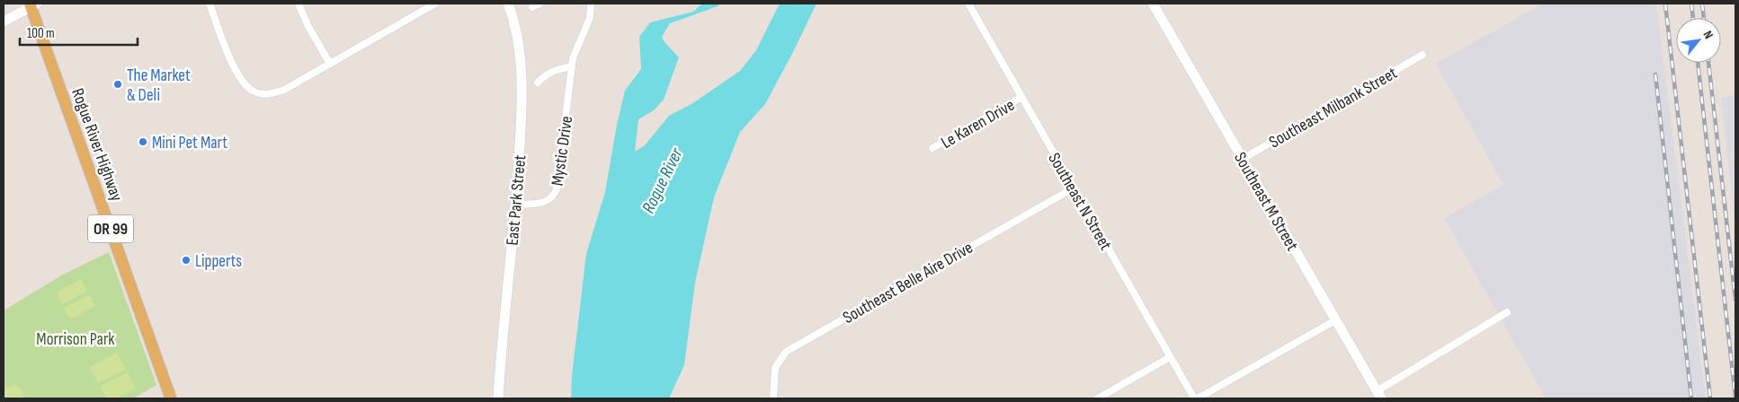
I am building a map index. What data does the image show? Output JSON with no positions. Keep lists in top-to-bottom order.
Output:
{
  "streets": {
    "main road": ["Rogue River Highway", "OR 99"],
    "street": [
      "Southeast Milbank Street",
      "Le Karen Drive",
      "Mystic Drive",
      "East Park Street",
      "Southeast N Street",
      "Southeast M Street",
      "Southeast Belle Aire Drive"
    ]
  },
  "crossings": [
    ["Southeast Milbank Street", "Southeast M Street"],
    ["Le Karen Drive", "Southeast N Street"],
    ["Mystic Drive", "East Park Street"],
    ["Southeast N Street", "Southeast Belle Aire Drive"]
  ],
  "water": ["Rogue River"],
  "parks": ["Morrison Park"],
  "places": ["The Market & Deli", "Mini Pet Mart", "Lipperts"],
  "scale_bar": "100 m",
  "north": "top right"
}
